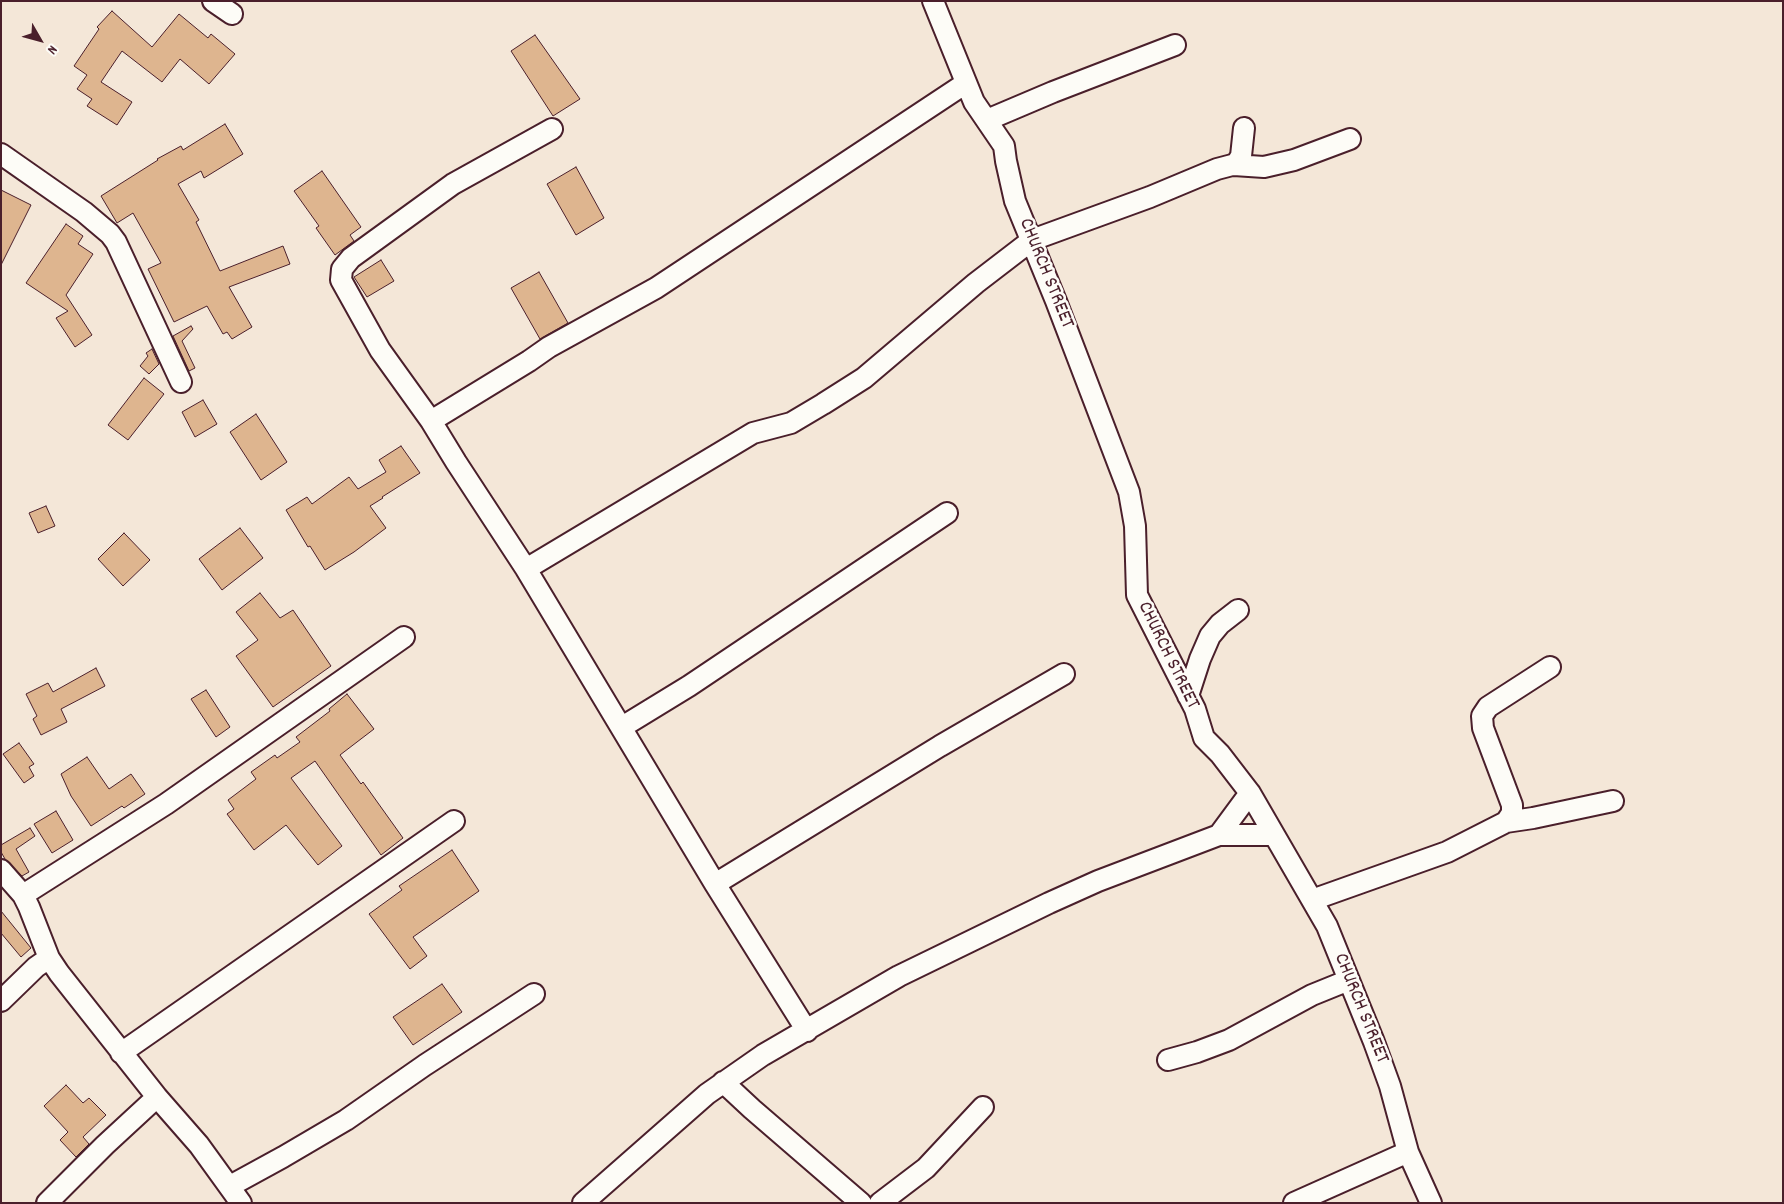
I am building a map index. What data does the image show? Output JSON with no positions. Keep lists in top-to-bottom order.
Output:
{
  "streets": {
    "street": ["CHURCH STREET"]
  },
  "north": "bottom right"
}
